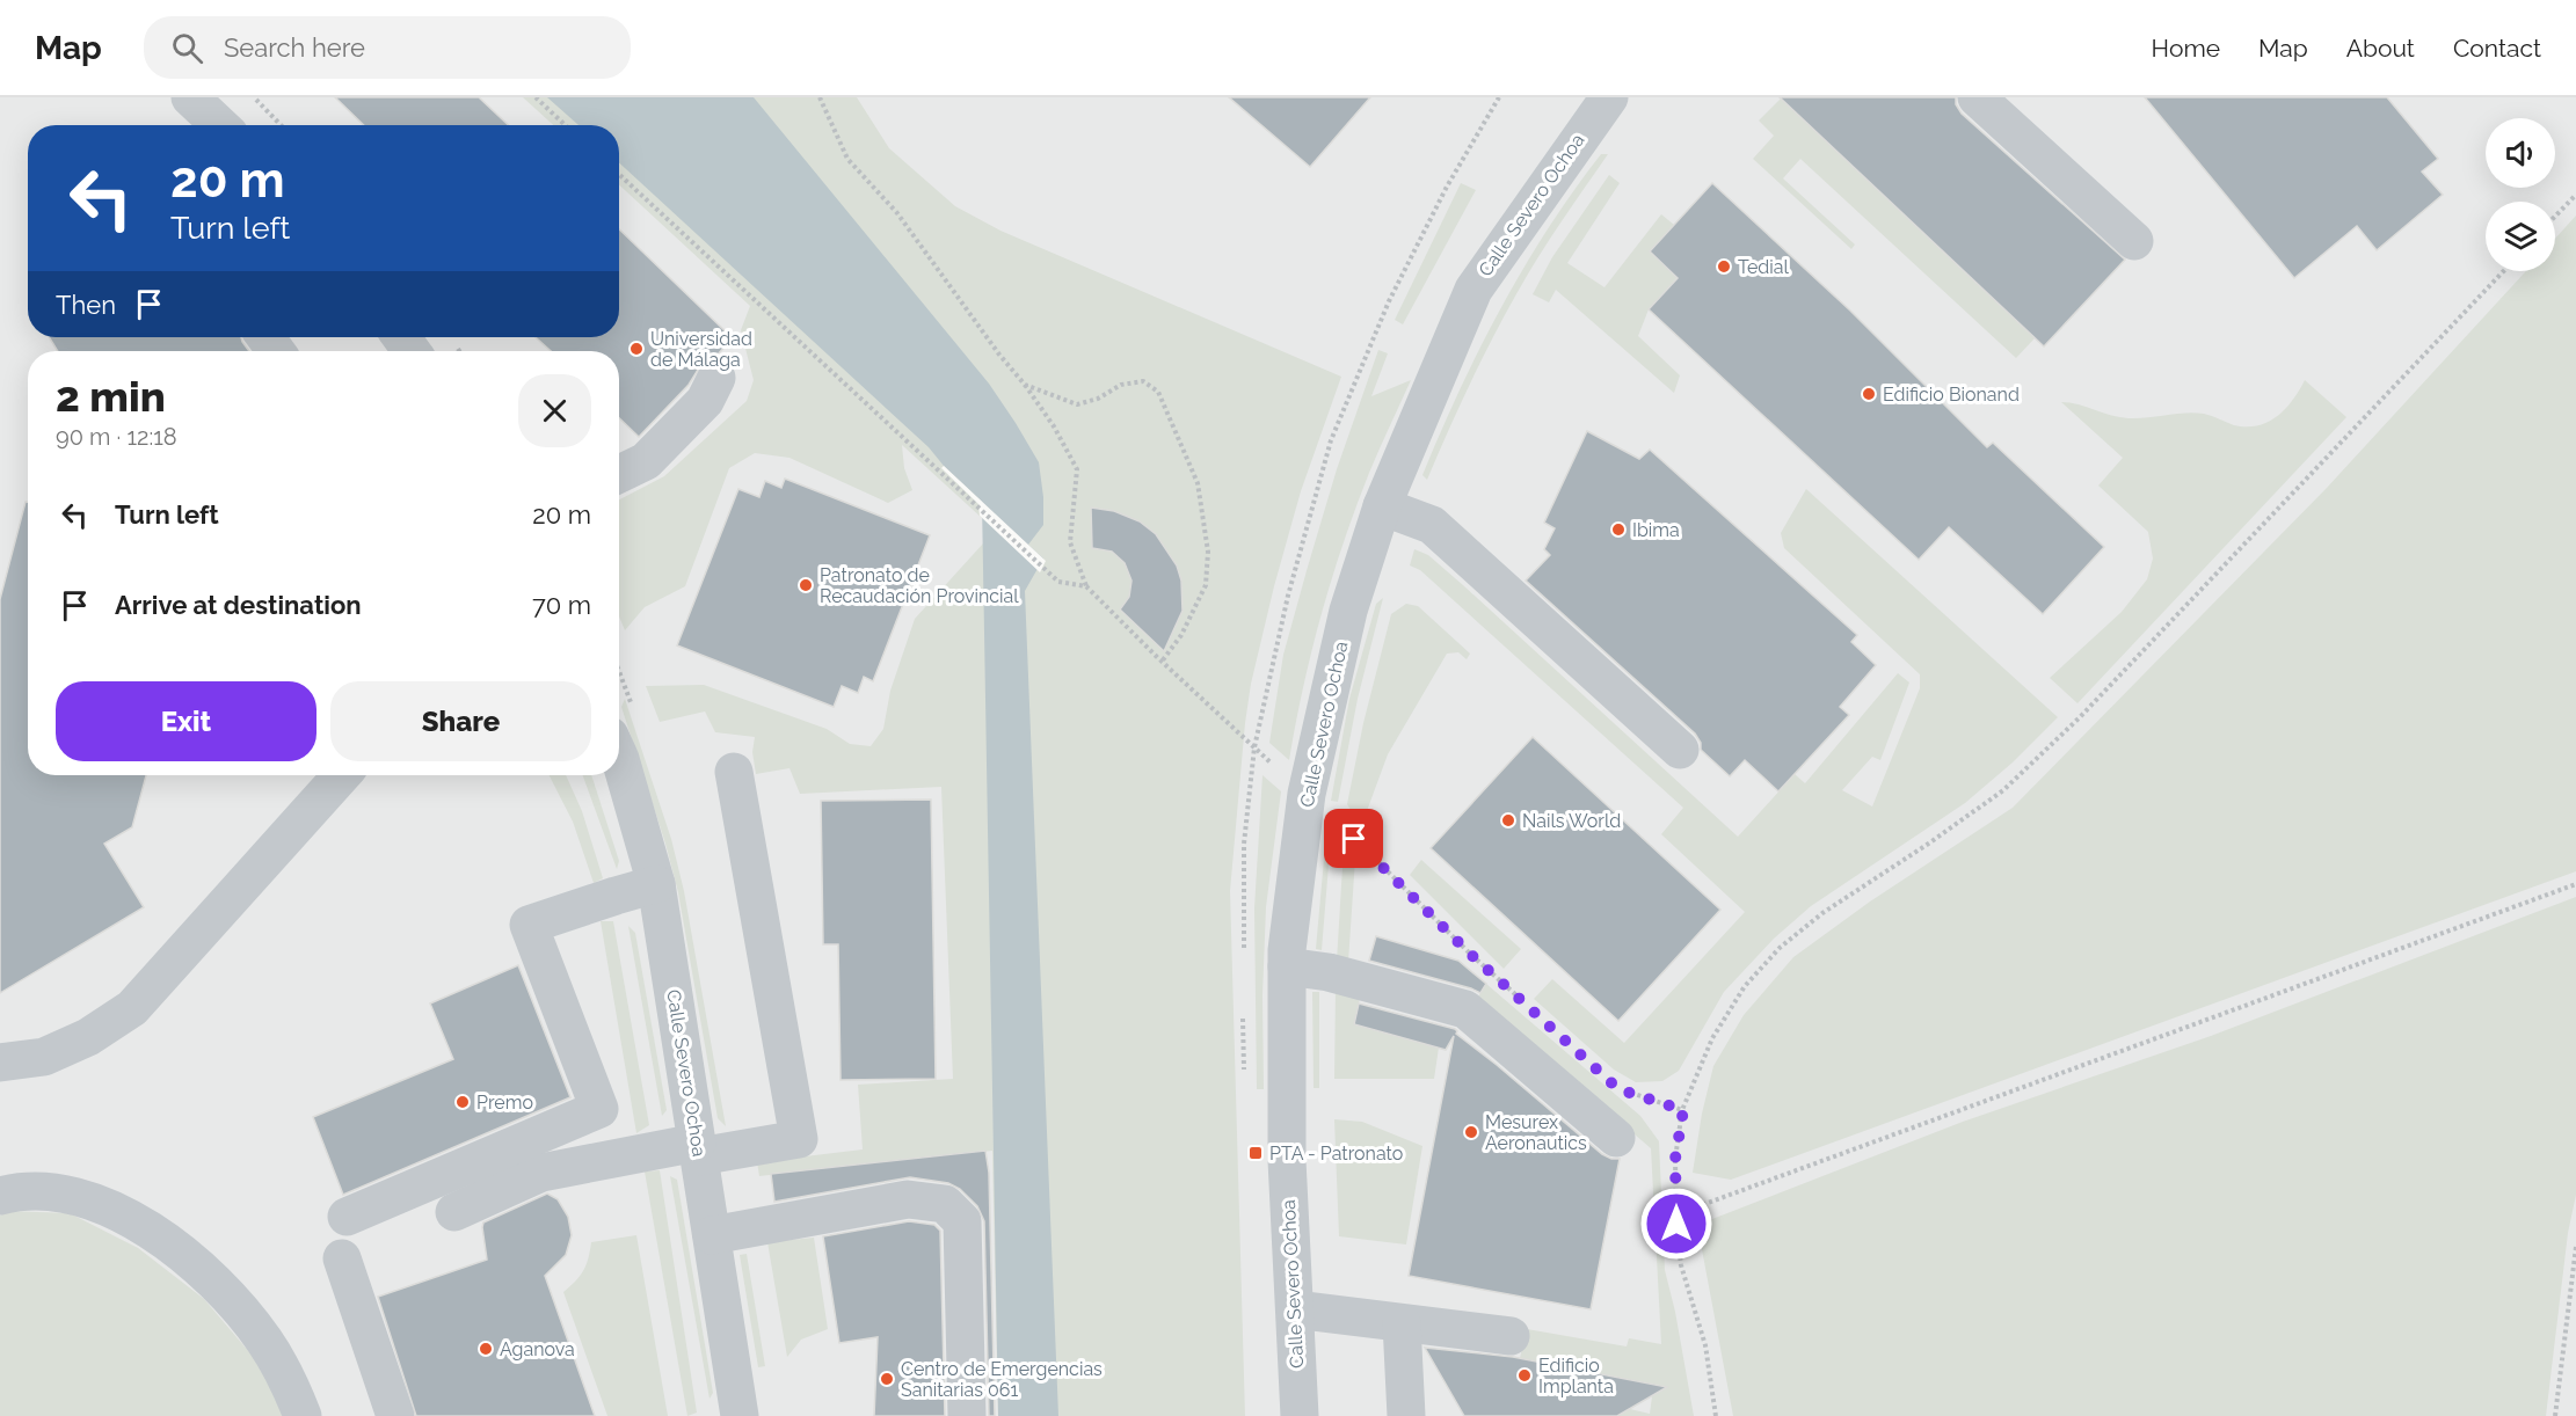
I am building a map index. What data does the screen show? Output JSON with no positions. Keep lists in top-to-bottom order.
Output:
{
  "streets": {
    "street": ["Calle Severo Ochoa"]
  },
  "places": {
    "other": [
      "Tedial",
      "Universidad de Málaga",
      "Edificio Bionand",
      "Ibima",
      "Patronato de Recaudación Provincial",
      "Nails World",
      "Premo",
      "Mesurex Aeronautics",
      "Aganova",
      "Edificio Implanta",
      "Centro de Emergencias Sanitarias 061"
    ],
    "transit": ["PTA - Patronato"]
  },
  "page": {
    "header": "Map",
    "search": "Search here",
    "nav": [
      "Home",
      "Map",
      "About",
      "Contact"
    ],
    "turn": ["20 m", "Turn left"],
    "then": "Then",
    "heading": ["2 min", "90 m · 12:18"],
    "list": [
      {
        "name": "Turn left",
        "value": "20 m"
      },
      {
        "name": "Arrive at destination",
        "value": "70 m"
      }
    ],
    "buttons": ["Exit", "Share"]
  }
}
